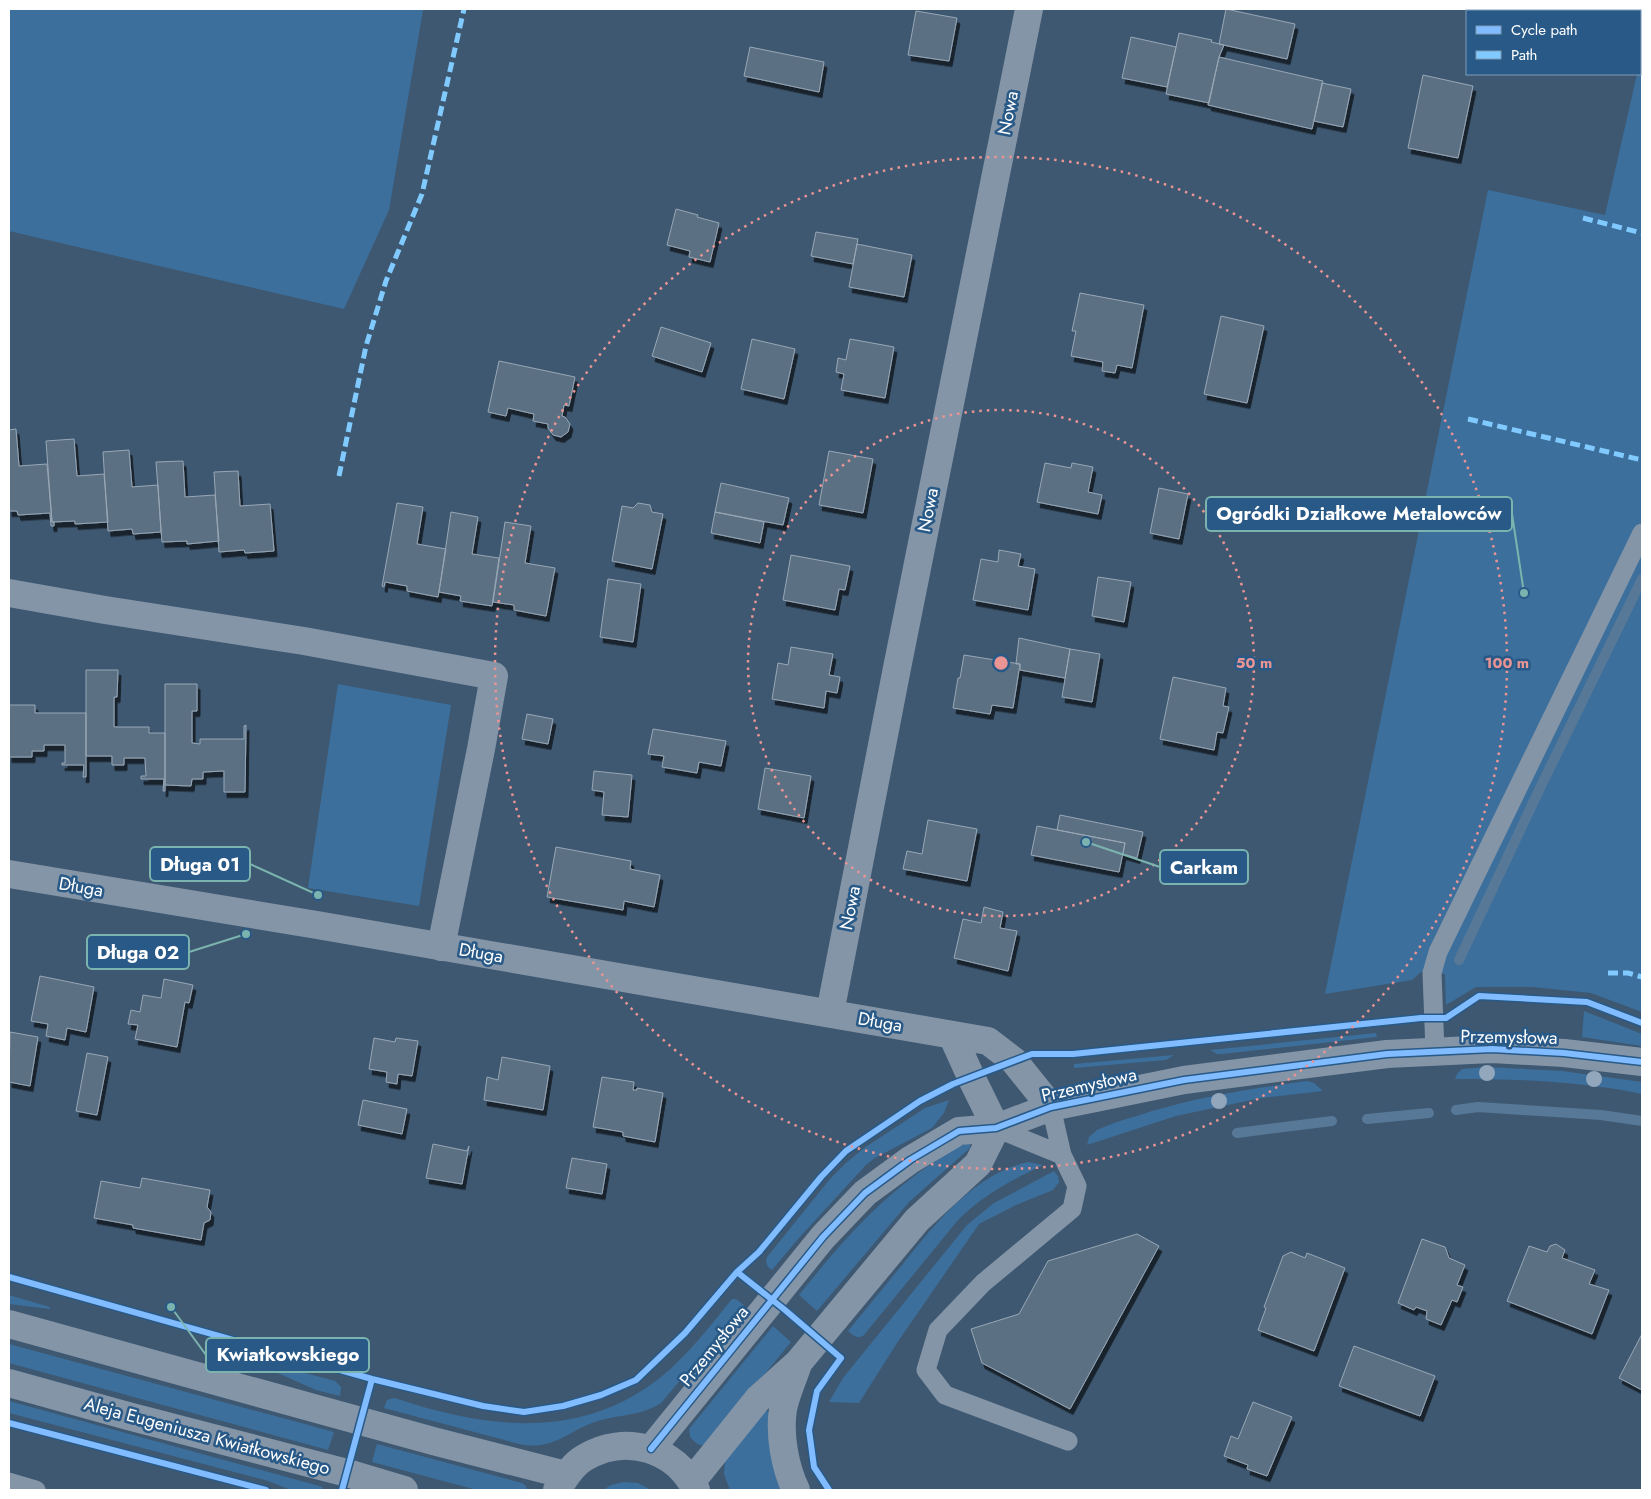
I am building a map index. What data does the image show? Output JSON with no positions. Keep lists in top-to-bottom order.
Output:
{
  "streets": {
    "street": [
      "Nowa",
      "Długa",
      "Przemysłowa",
      "Aleja Eugeniusza Kwiatkowskiego"
    ]
  },
  "crossings": [
    ["Nowa", "Długa"],
    ["Długa", "Przemysłowa"]
  ],
  "places": [
    "Ogródki Działkowe Metalowców",
    "Carkam",
    "Długa 01",
    "Długa 02",
    "Kwiatkowskiego"
  ],
  "legend": ["Cycle path", "Path"],
  "rings": ["50 m", "100 m"]
}
